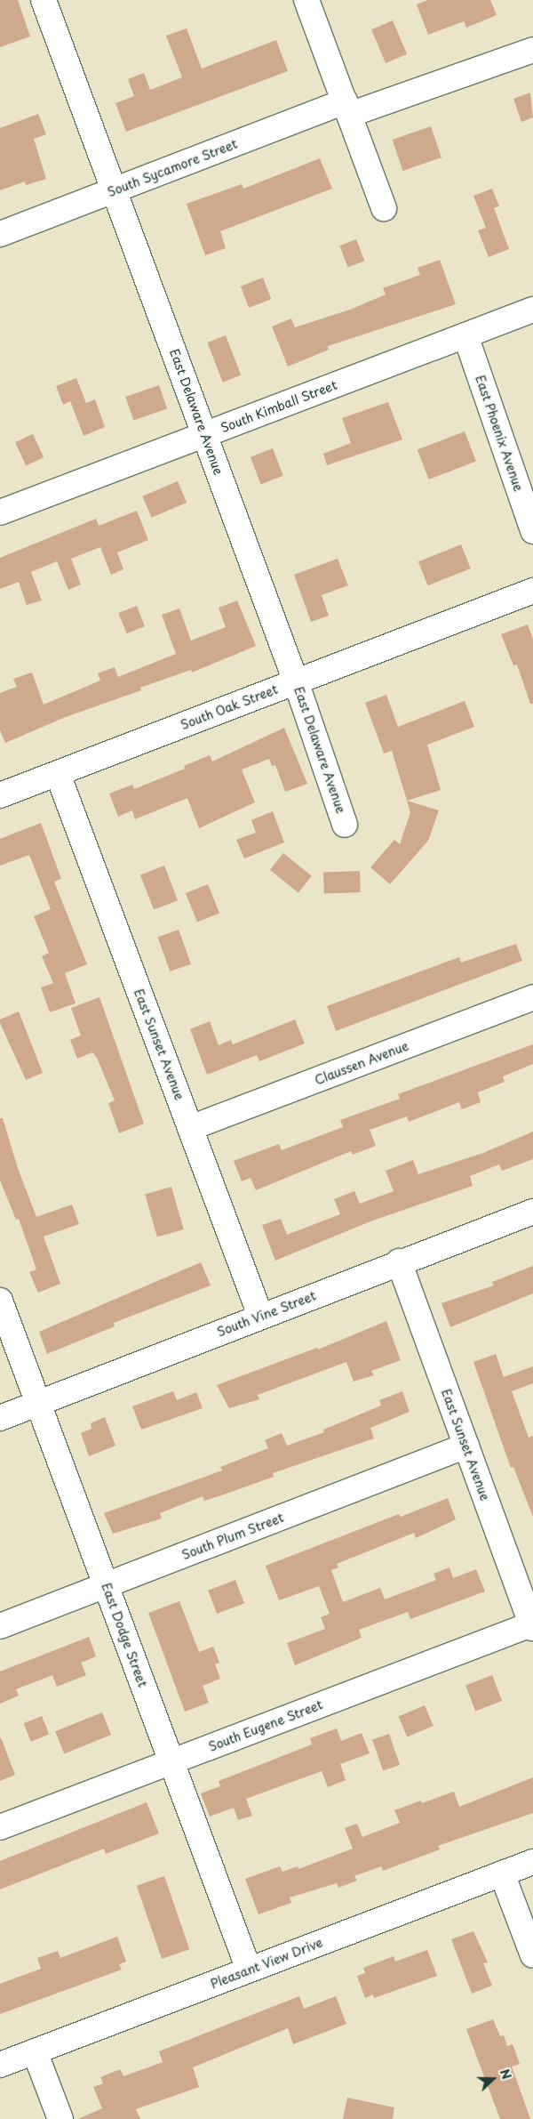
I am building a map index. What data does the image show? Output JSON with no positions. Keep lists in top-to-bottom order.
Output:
{
  "streets": {
    "street": [
      "South Sycamore Street",
      "South Kimball Street",
      "East Delaware Avenue",
      "East Phoenix Avenue",
      "South Oak Street",
      "East Sunset Avenue",
      "Claussen Avenue",
      "South Vine Street",
      "South Plum Street",
      "East Dodge Street",
      "South Eugene Street",
      "Pleasant View Drive"
    ]
  },
  "crossings": [
    ["South Sycamore Street", "East Delaware Avenue"],
    ["South Kimball Street", "East Delaware Avenue"],
    ["South Kimball Street", "East Phoenix Avenue"],
    ["East Delaware Avenue", "South Oak Street"],
    ["South Oak Street", "East Sunset Avenue"],
    ["East Sunset Avenue", "Claussen Avenue"],
    ["East Sunset Avenue", "South Vine Street"],
    ["East Sunset Avenue", "South Plum Street"],
    ["East Sunset Avenue", "South Eugene Street"],
    ["South Vine Street", "East Dodge Street"],
    ["South Plum Street", "East Dodge Street"],
    ["East Dodge Street", "South Eugene Street"],
    ["East Dodge Street", "Pleasant View Drive"]
  ],
  "north": "right"
}
